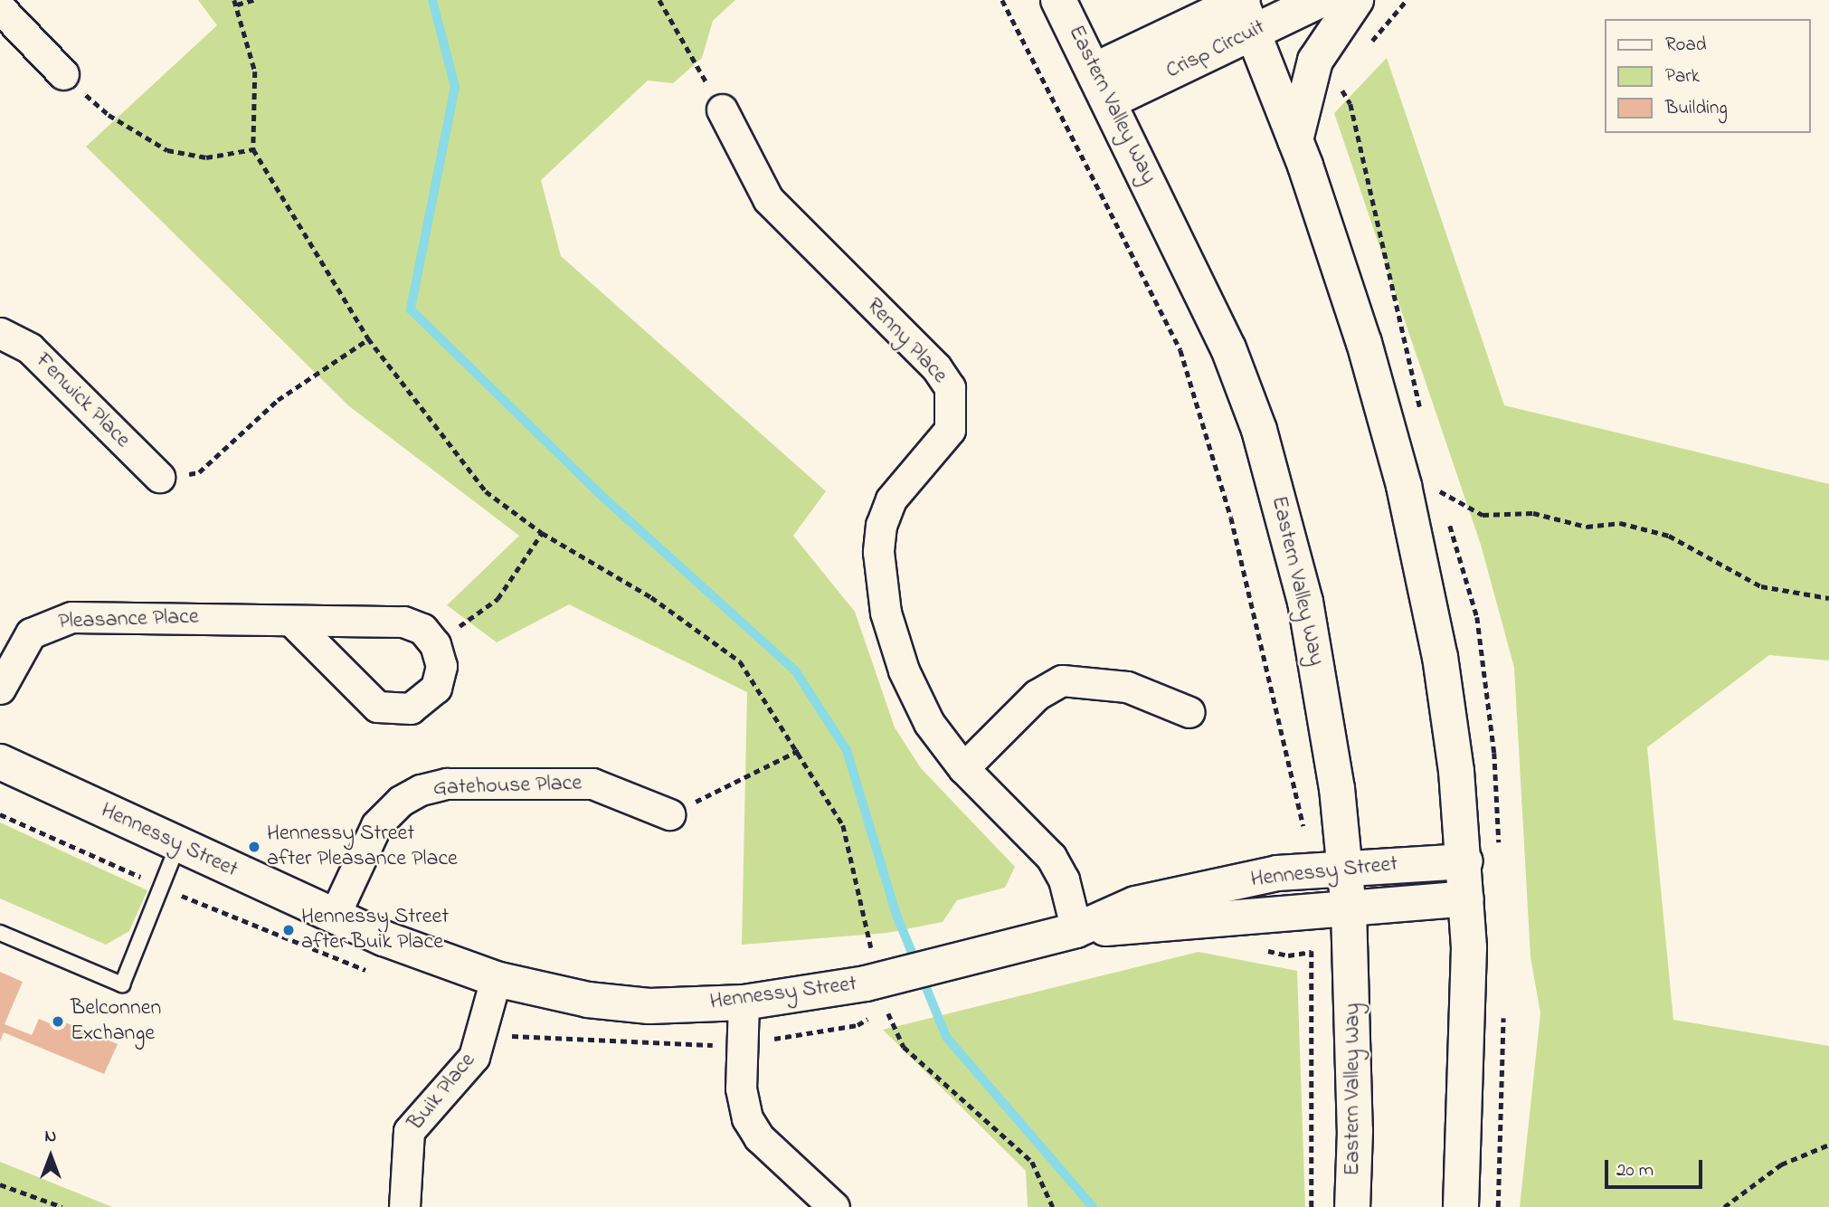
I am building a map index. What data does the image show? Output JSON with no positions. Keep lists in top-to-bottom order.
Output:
{
  "streets": {
    "main road": ["Crisp Circuit", "Eastern Valley Way", "Hennessy Street"],
    "street": [
      "Renny Place",
      "Fenwick Place",
      "Pleasance Place",
      "Gatehouse Place",
      "Buik Place"
    ]
  },
  "crossings": [
    ["Crisp Circuit", "Eastern Valley Way"],
    ["Eastern Valley Way", "Hennessy Street"],
    ["Renny Place", "Hennessy Street"],
    ["Gatehouse Place", "Hennessy Street"],
    ["Hennessy Street", "Buik Place"]
  ],
  "places": ["Hennessy Street after Pleasance Place", "Hennessy Street after Buik Place", "Belconnen Exchange"],
  "legend": ["Road", "Park", "Building"],
  "scale_bar": "20 m",
  "north": "top"
}
